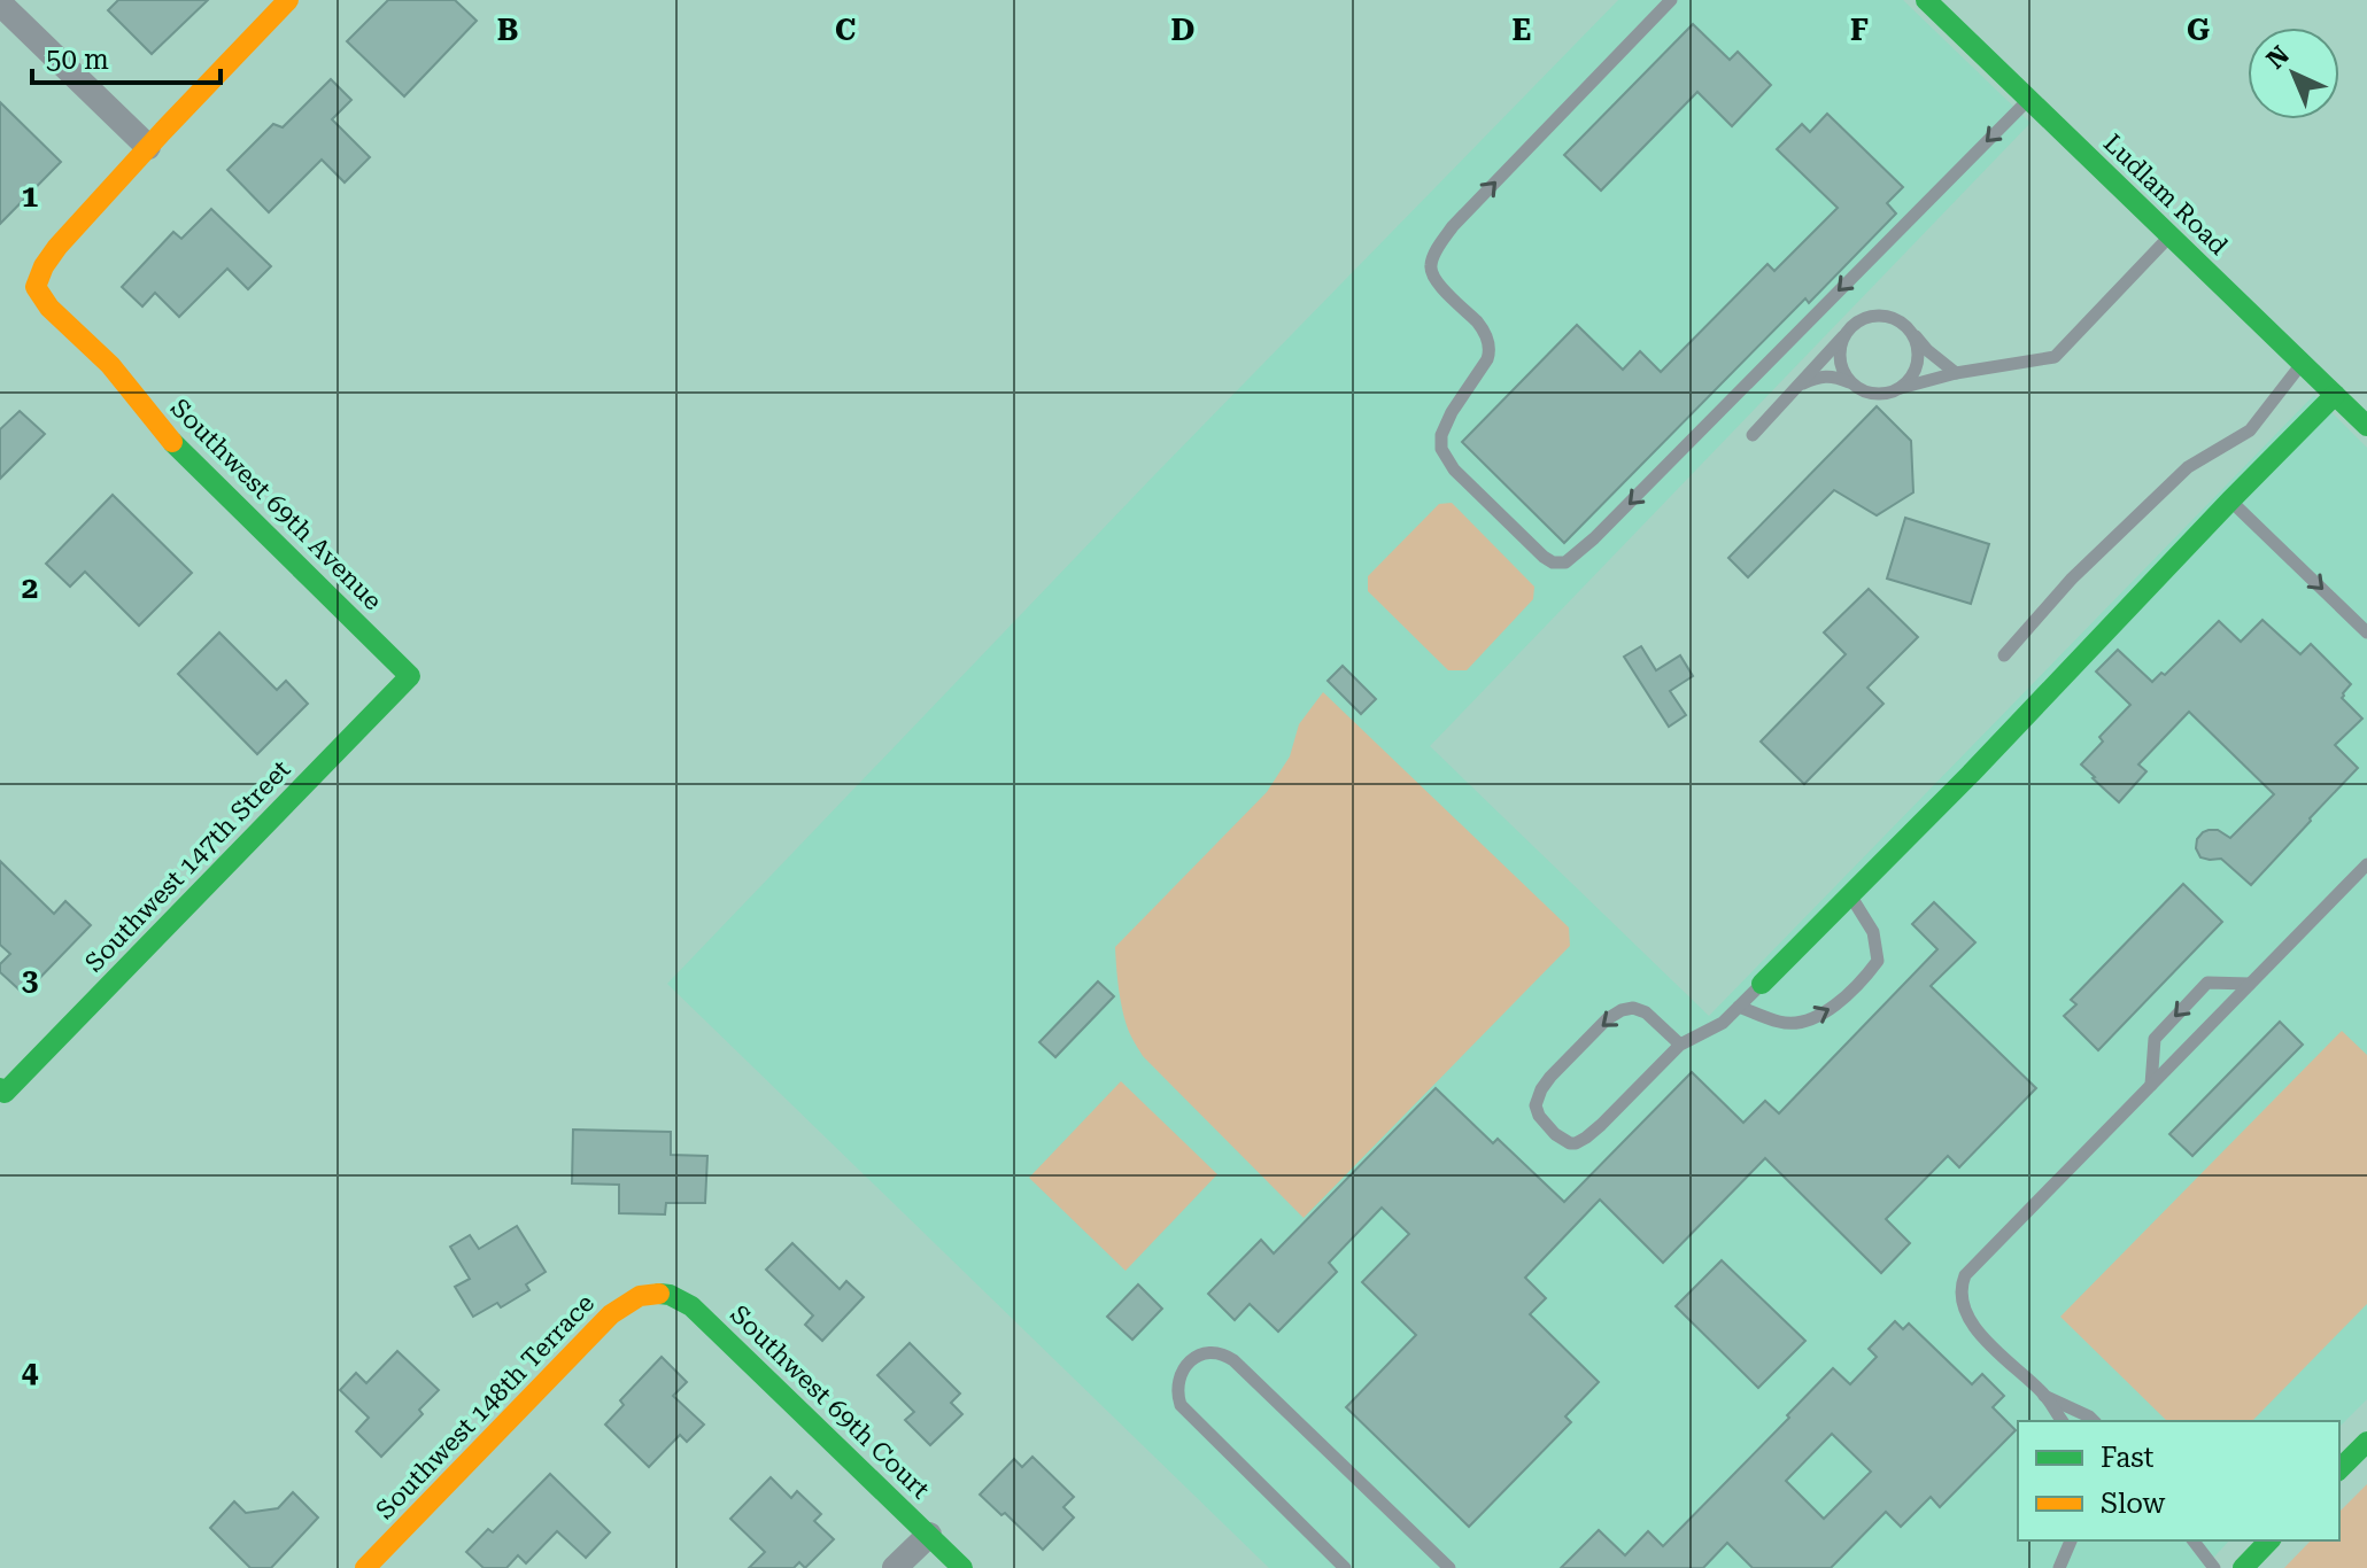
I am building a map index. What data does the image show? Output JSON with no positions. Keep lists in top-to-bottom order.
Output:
{
  "streets": {
    "street": [
      "Ludlam Road",
      "Southwest 69th Avenue",
      "Southwest 147th Street",
      "Southwest 69th Court",
      "Southwest 148th Terrace"
    ]
  },
  "crossings": [
    ["Southwest 69th Avenue", "Southwest 147th Street"],
    ["Southwest 69th Court", "Southwest 148th Terrace"]
  ],
  "legend": ["Fast", "Slow"],
  "scale_bar": "50 m",
  "north": "top left",
  "grid": {
    "columns": [
      "B",
      "C",
      "D",
      "E",
      "F",
      "G"
    ],
    "rows": [
      "1",
      "2",
      "3",
      "4"
    ]
  }
}
